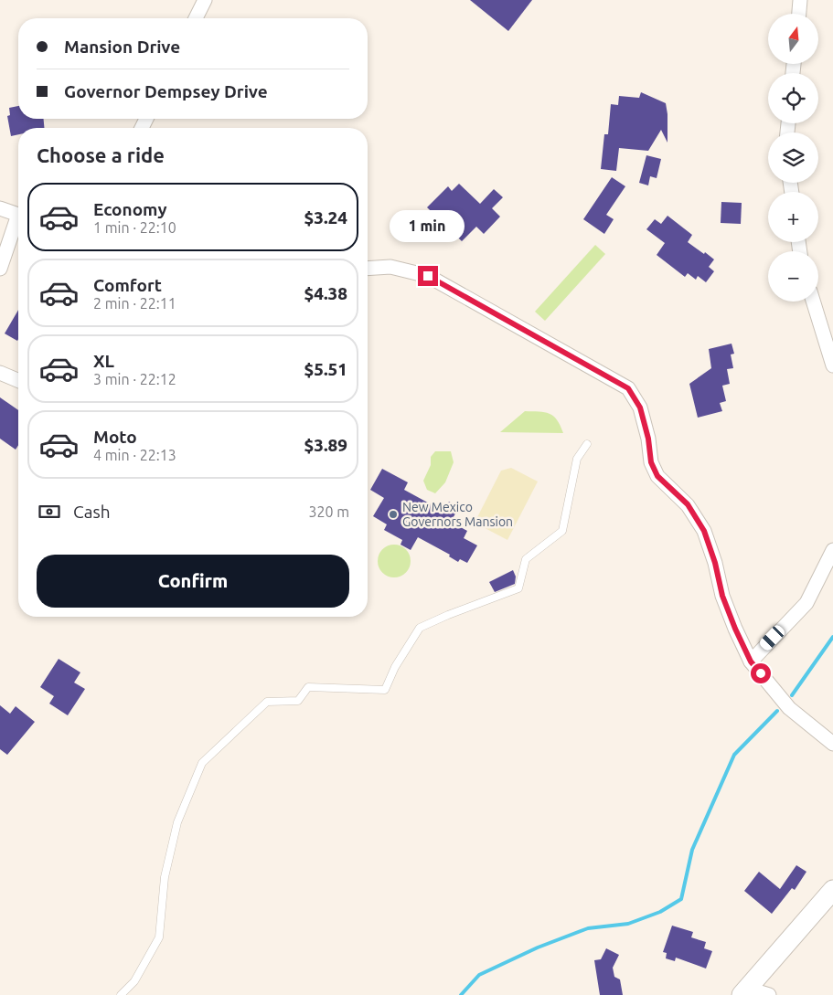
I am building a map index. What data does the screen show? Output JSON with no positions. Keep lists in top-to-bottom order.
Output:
{
  "places": ["New Mexico Governors Mansion"],
  "north": "top",
  "page": {
    "map_buttons": ["+", "−"],
    "banner": ["Mansion Drive", "Governor Dempsey Drive"],
    "heading": "Choose a ride",
    "list": [
      {
        "name": "Economy",
        "note": "1 min · 22:10",
        "value": "$3.24"
      },
      {
        "name": "Comfort",
        "note": "2 min · 22:11",
        "value": "$4.38"
      },
      {
        "name": "XL",
        "note": "3 min · 22:12",
        "value": "$5.51"
      },
      {
        "name": "Moto",
        "note": "4 min · 22:13",
        "value": "$3.89"
      }
    ],
    "bubble": "1 min",
    "pay": ["Cash", "320 m"],
    "buttons": "Confirm"
  }
}
